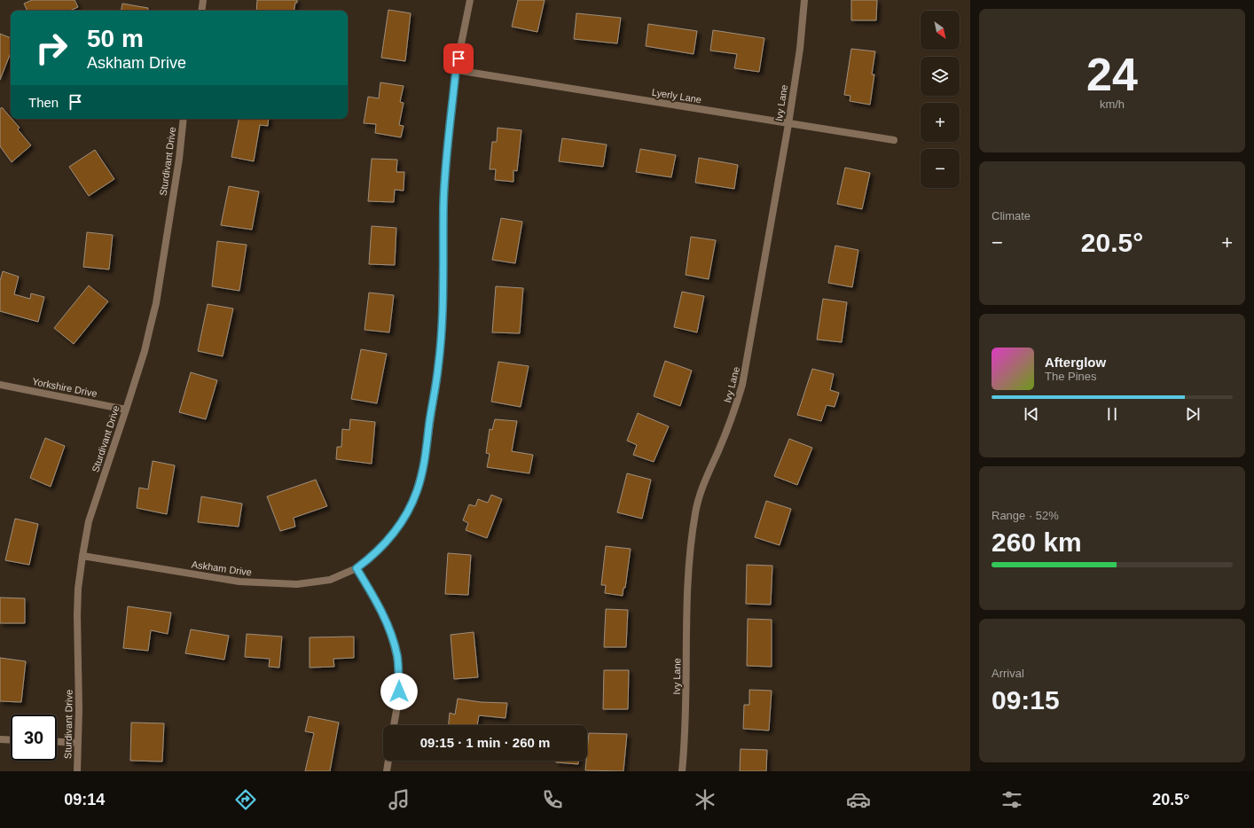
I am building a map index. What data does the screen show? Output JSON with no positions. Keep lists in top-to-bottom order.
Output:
{
  "streets": {
    "street": [
      "Lyerly Lane",
      "Ivy Lane",
      "Sturdivant Drive",
      "Yorkshire Drive",
      "Askham Drive"
    ]
  },
  "crossings": [
    ["Lyerly Lane", "Ivy Lane"],
    ["Lyerly Lane", "Askham Drive"],
    ["Sturdivant Drive", "Yorkshire Drive"],
    ["Sturdivant Drive", "Askham Drive"]
  ],
  "north": "bottom right",
  "page": {
    "tile": [
      ["24", "km/h"],
      "Climate",
      ["Range · 52%", "260 km"],
      ["Arrival", "09:15"]
    ],
    "map_buttons": ["+", "−"],
    "turn": ["50 m", "Askham Drive"],
    "then": "Then",
    "heat": ["−", "20.5°", "+"],
    "song": ["Afterglow", "The Pines"],
    "limit": "30",
    "trip": "09:15 · 1 min · 260 m",
    "tabs": ["09:14", "20.5°"]
  }
}
